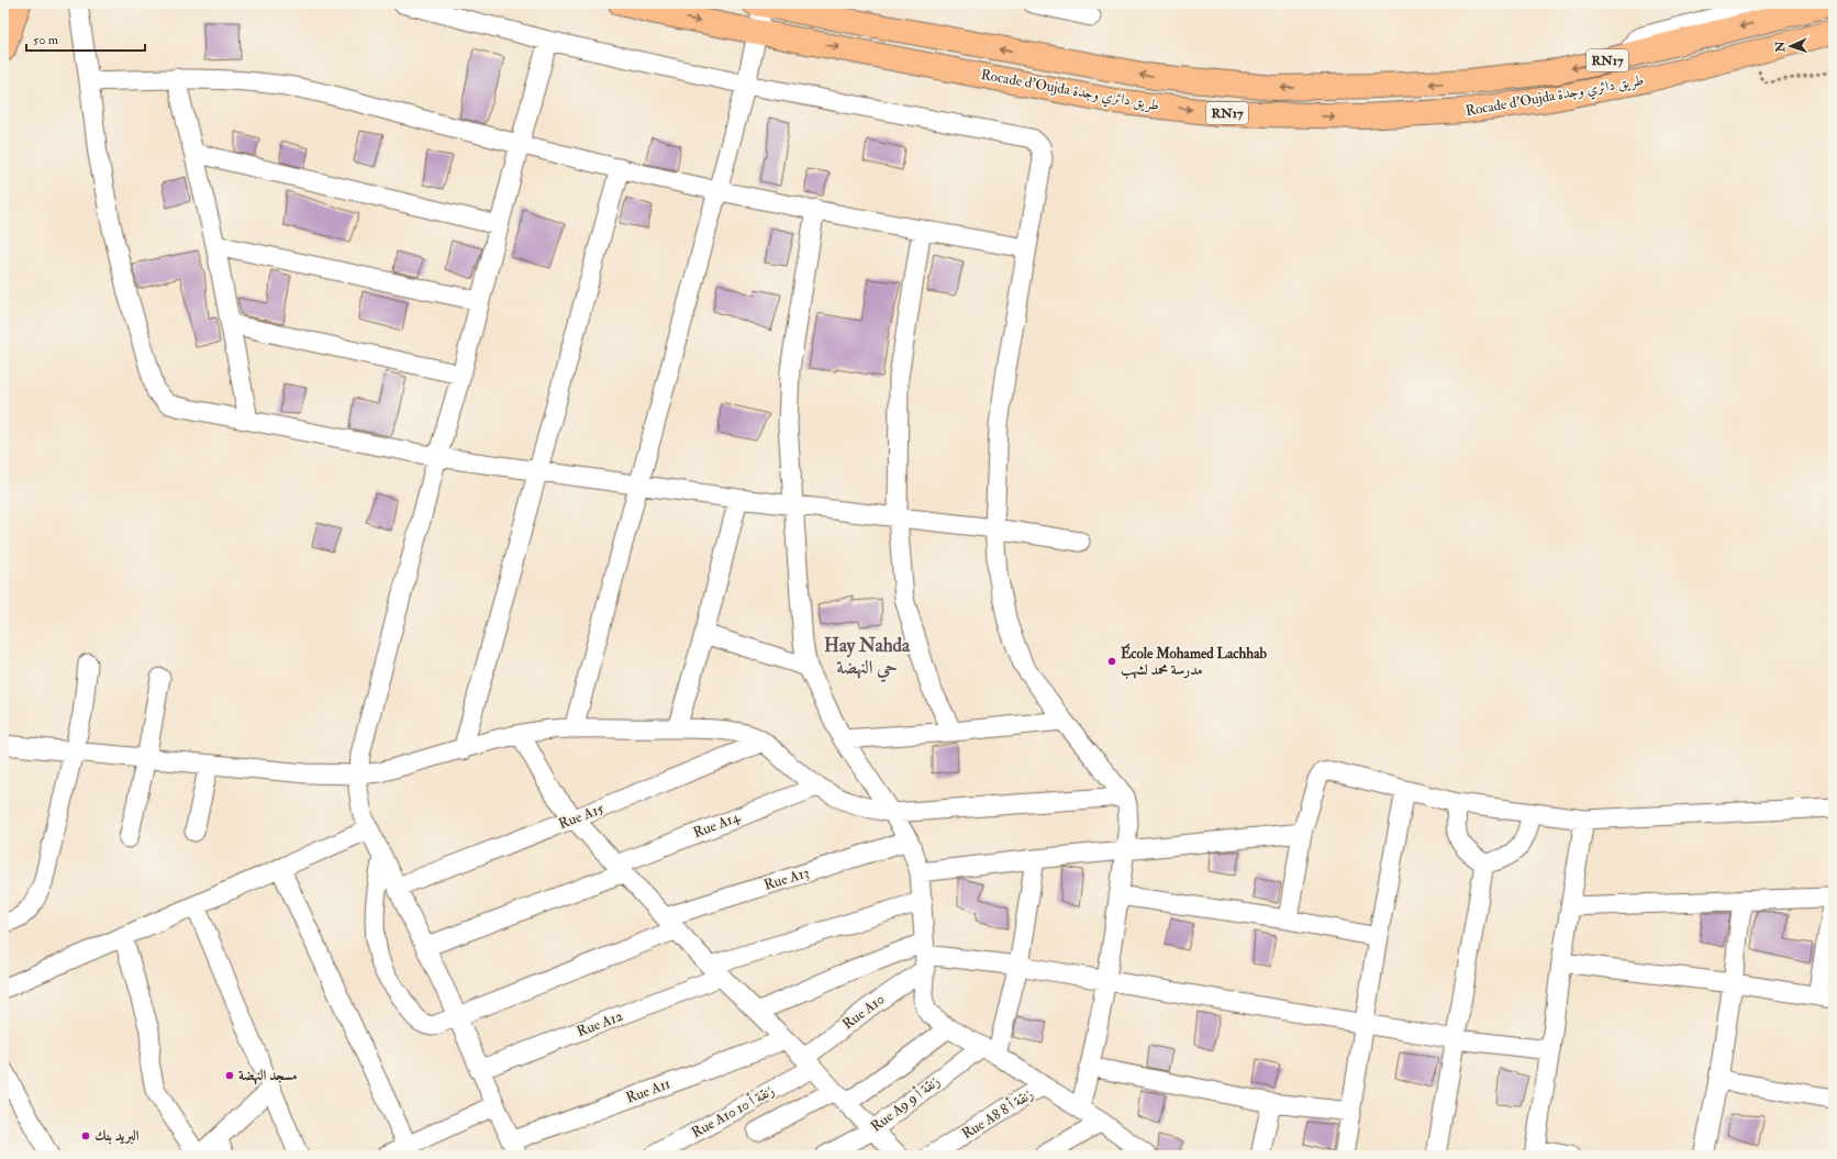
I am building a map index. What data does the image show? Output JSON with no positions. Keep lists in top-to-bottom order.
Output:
{
  "streets": {
    "highway": ["RN17", "Rocade d'Oujda طريق دائري وجدة"],
    "street": [
      "Rue A15",
      "Rue A14",
      "Rue A13",
      "Rue A10",
      "Rue A12",
      "Rue A11",
      "Rue A9 زنقة أ 9",
      "Rue A10 زنقة أ 10",
      "Rue A8 زنقة أ 8"
    ]
  },
  "crossings": [
    ["Rue A10", "Rue A10 زنقة أ 10"]
  ],
  "districts": ["Hay Nahda حي النهضة"],
  "places": ["École Mohamed Lachhab مدرسة محمد لشهب", "مسجد النهضة", "البريد بنك"],
  "scale_bar": "50 m",
  "north": "left"
}
